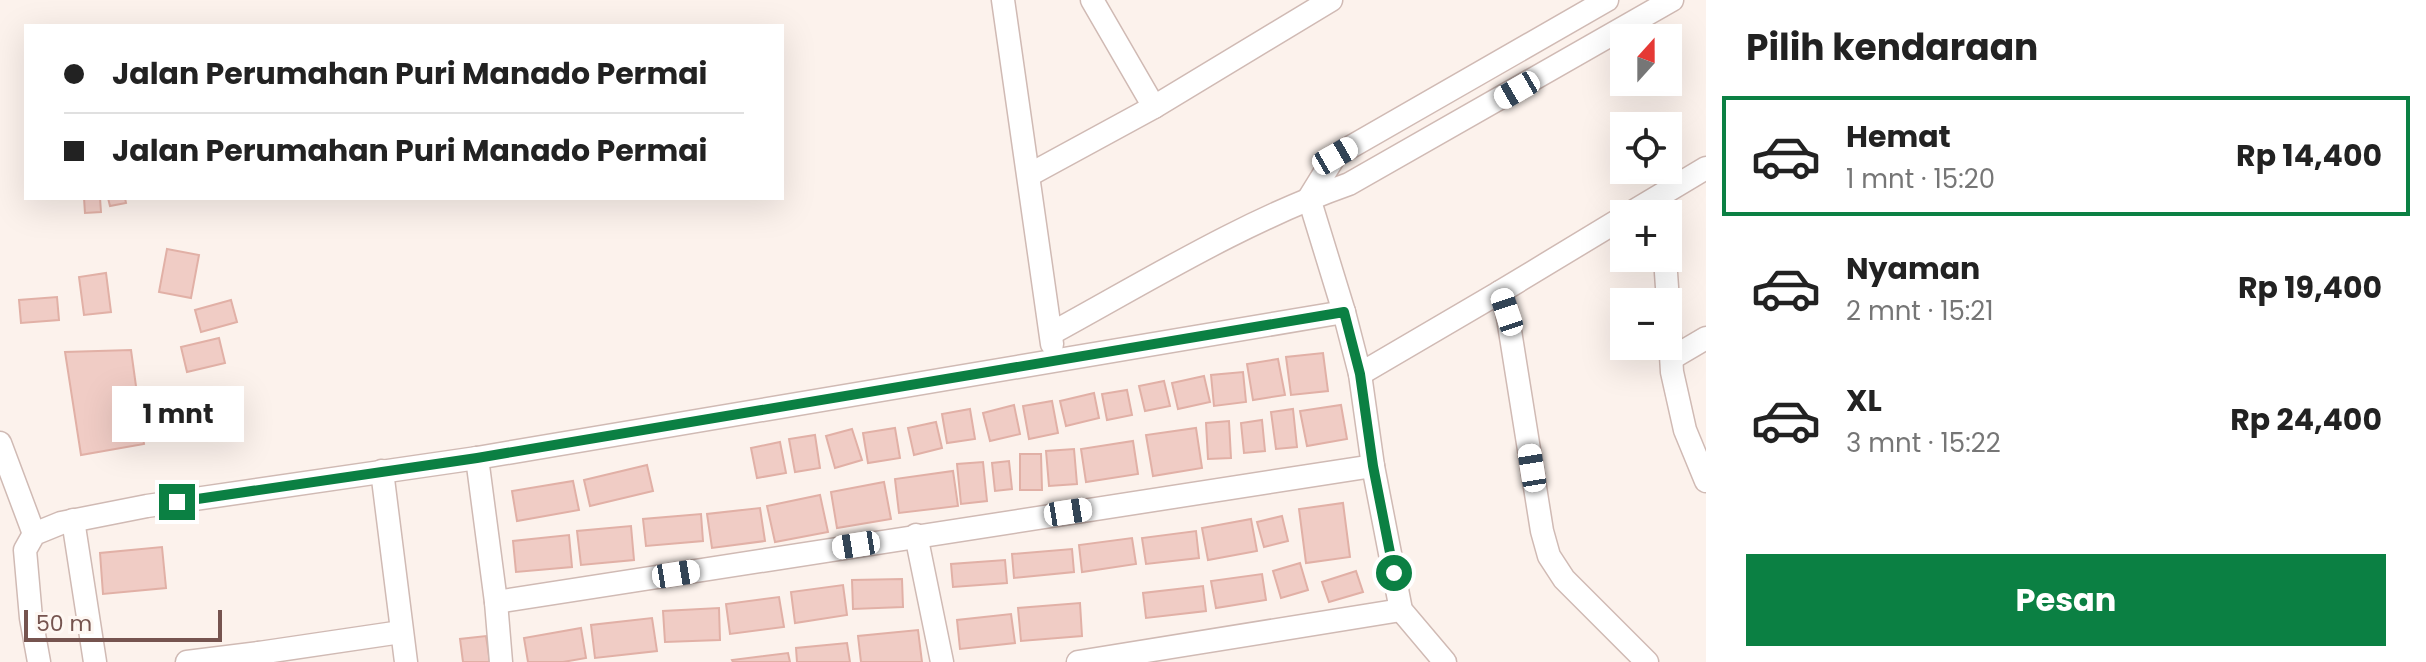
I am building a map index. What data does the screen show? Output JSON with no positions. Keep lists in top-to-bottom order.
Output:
{
  "scale_bar": "50 m",
  "north": "top",
  "page": {
    "heading": "Pilih kendaraan",
    "map_buttons": ["+", "−"],
    "banner": ["Jalan Perumahan Puri Manado Permai", "Jalan Perumahan Puri Manado Permai"],
    "list": [
      {
        "name": "Hemat",
        "note": "1 mnt · 15:20",
        "value": "Rp 14,400"
      },
      {
        "name": "Nyaman",
        "note": "2 mnt · 15:21",
        "value": "Rp 19,400"
      },
      {
        "name": "XL",
        "note": "3 mnt · 15:22",
        "value": "Rp 24,400"
      }
    ],
    "bubble": "1 mnt",
    "buttons": "Pesan",
    "scale": "50 m"
  }
}
